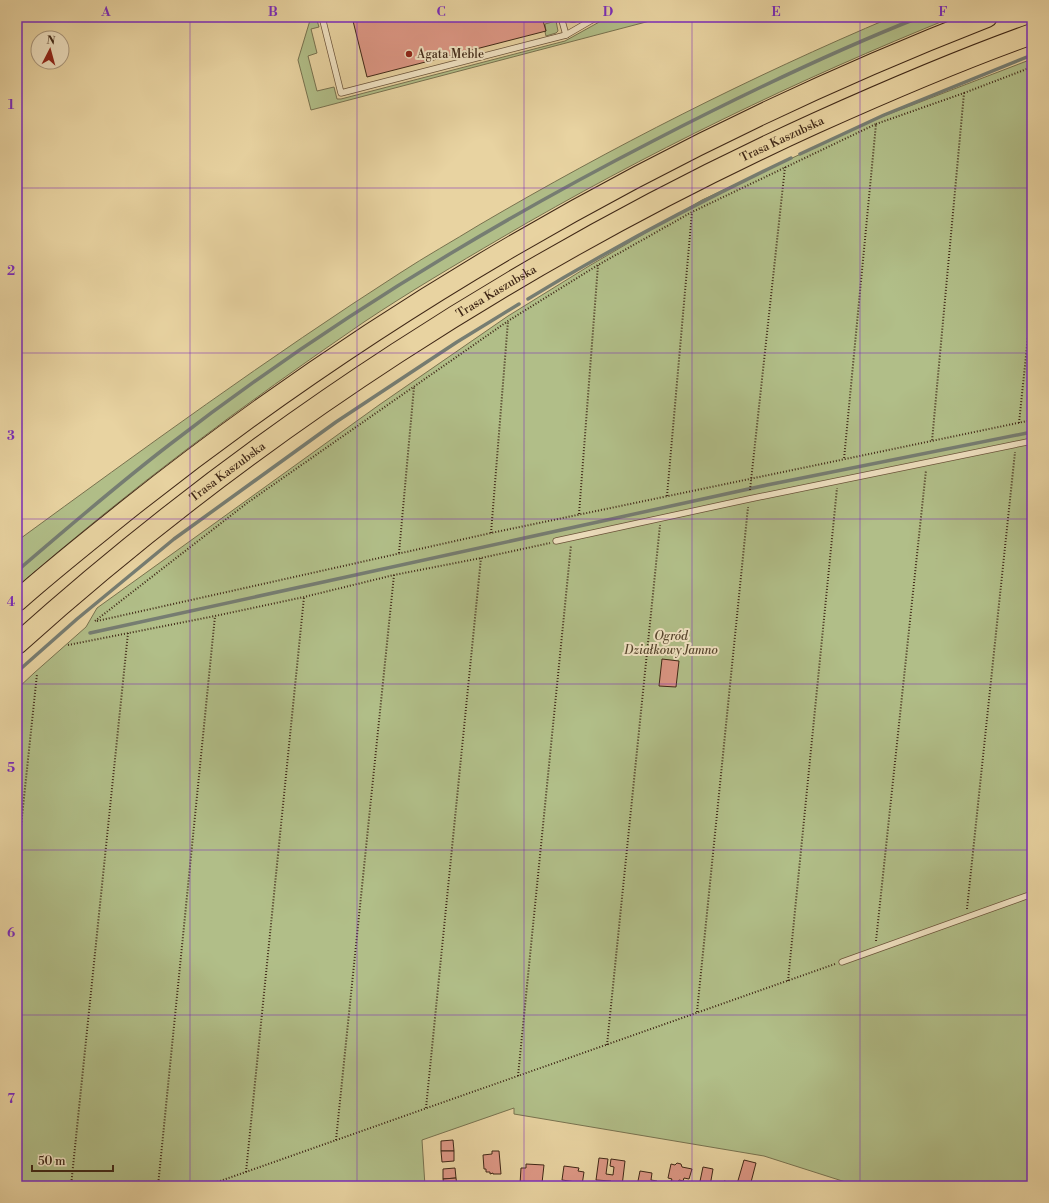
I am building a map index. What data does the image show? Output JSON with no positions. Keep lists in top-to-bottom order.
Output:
{
  "streets": {
    "highway": ["Trasa Kaszubska"]
  },
  "parks": ["Ogród Działkowy Jamno"],
  "places": ["Agata Meble"],
  "scale_bar": "50 m",
  "north": "top",
  "grid": {
    "columns": [
      "A",
      "B",
      "C",
      "D",
      "E",
      "F"
    ],
    "rows": [
      "1",
      "2",
      "3",
      "4",
      "5",
      "6",
      "7"
    ]
  }
}
